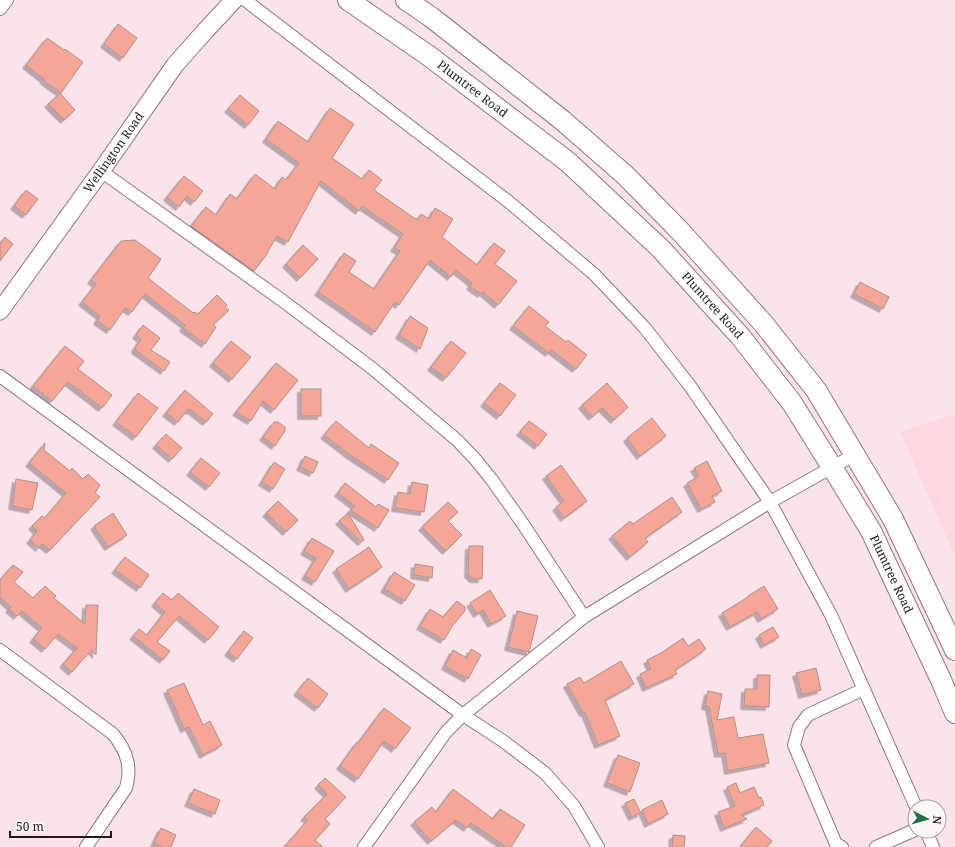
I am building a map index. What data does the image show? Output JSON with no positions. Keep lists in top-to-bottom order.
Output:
{
  "streets": {
    "highway": ["Plumtree Road"],
    "main road": ["Wellington Road"]
  },
  "scale_bar": "50 m",
  "north": "right"
}
